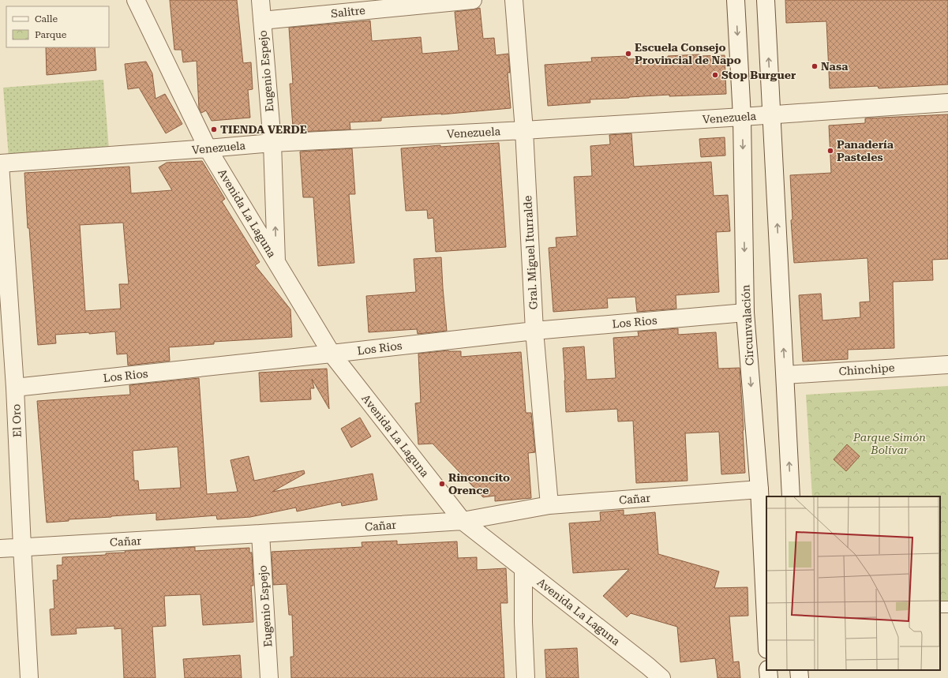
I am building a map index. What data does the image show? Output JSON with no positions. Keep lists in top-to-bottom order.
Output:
{
  "streets": {
    "street": [
      "Salitre",
      "Eugenio Espejo",
      "Venezuela",
      "Avenida La Laguna",
      "Gral. Miguel Iturralde",
      "Los Rios",
      "Circunvalación",
      "Chinchipe",
      "El Oro",
      "Cañar"
    ]
  },
  "crossings": [
    ["Salitre", "Eugenio Espejo"],
    ["Eugenio Espejo", "Venezuela"],
    ["Eugenio Espejo", "Avenida La Laguna"],
    ["Eugenio Espejo", "Cañar"],
    ["Venezuela", "Avenida La Laguna"],
    ["Venezuela", "Gral. Miguel Iturralde"],
    ["Venezuela", "Circunvalación"],
    ["Venezuela", "El Oro"],
    ["Avenida La Laguna", "Los Rios"],
    ["Avenida La Laguna", "Cañar"],
    ["Gral. Miguel Iturralde", "Los Rios"],
    ["Gral. Miguel Iturralde", "Cañar"],
    ["Los Rios", "Circunvalación"],
    ["Los Rios", "El Oro"],
    ["Circunvalación", "Cañar"],
    ["El Oro", "Cañar"]
  ],
  "parks": ["Parque Simón Bolívar"],
  "places": [
    "Escuela Consejo Provincial de Napo",
    "Nasa",
    "Stop Burguer",
    "TIENDA VERDE",
    "Panadería Pasteles",
    "Rinconcito Orence"
  ],
  "legend": ["Calle", "Parque"]
}
